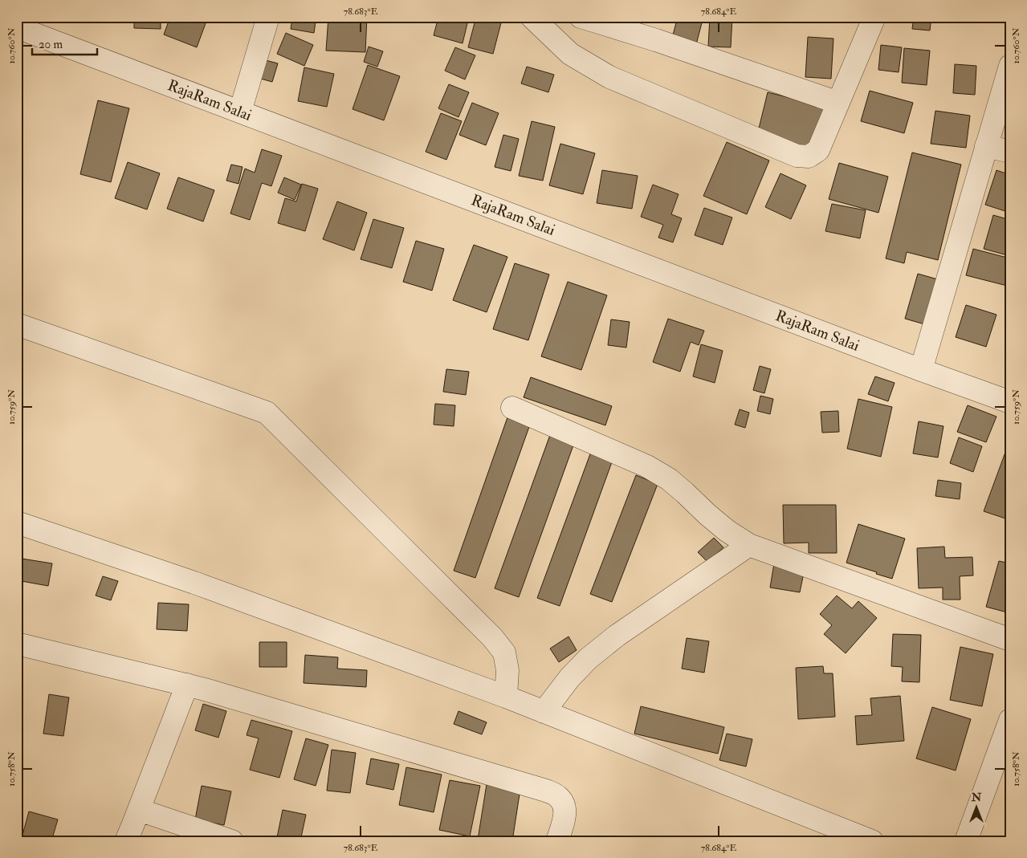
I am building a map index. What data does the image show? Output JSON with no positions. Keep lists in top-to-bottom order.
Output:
{
  "streets": {
    "street": ["RajaRam Salai"]
  },
  "scale_bar": "20 m",
  "north": "top",
  "coordinates": [
    "78.683°E",
    "78.684°E",
    "10.760°N",
    "10.759°N",
    "10.758°N"
  ]
}
